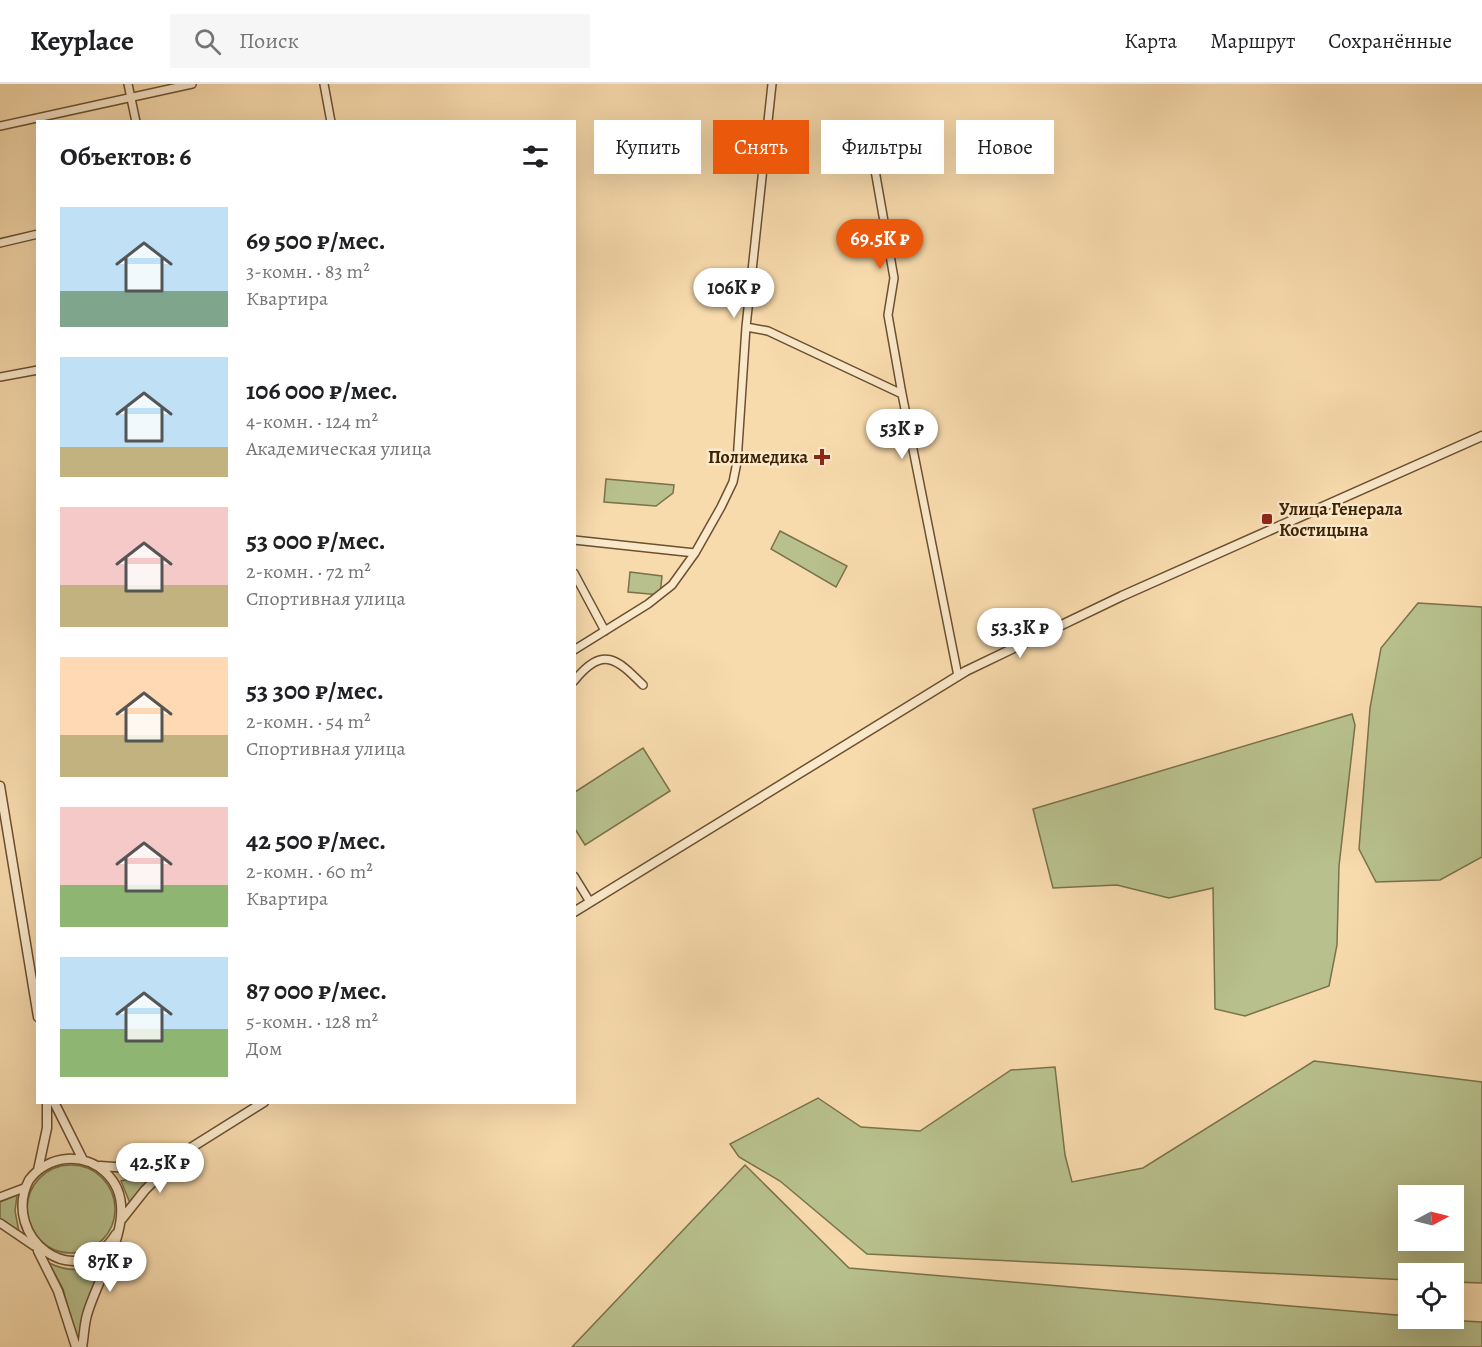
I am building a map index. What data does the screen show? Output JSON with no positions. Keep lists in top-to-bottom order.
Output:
{
  "places": {
    "health": ["Полимедика"],
    "transit": ["Улица Генерала Костицына"]
  },
  "north": "right",
  "page": {
    "header": "Keyplace",
    "search": "Поиск",
    "nav": ["Карта", "Маршрут", "Сохранённые"],
    "chip": [
      "Купить",
      "Снять",
      "Фильтры",
      "Новое"
    ],
    "heading": "Объектов: 6",
    "list": [
      {
        "name": "69 500 ₽/мес.",
        "note": "3-комн. · 83 m² · Квартира"
      },
      {
        "name": "106 000 ₽/мес.",
        "note": "4-комн. · 124 m² · Академическая улица"
      },
      {
        "name": "53 000 ₽/мес.",
        "note": "2-комн. · 72 m² · Спортивная улица"
      },
      {
        "name": "53 300 ₽/мес.",
        "note": "2-комн. · 54 m² · Спортивная улица"
      },
      {
        "name": "42 500 ₽/мес.",
        "note": "2-комн. · 60 m² · Квартира"
      },
      {
        "name": "87 000 ₽/мес.",
        "note": "5-комн. · 128 m² · Дом"
      }
    ],
    "price": [
      "69.5K ₽",
      "106K ₽",
      "53K ₽",
      "53.3K ₽",
      "42.5K ₽",
      "87K ₽"
    ]
  }
}
